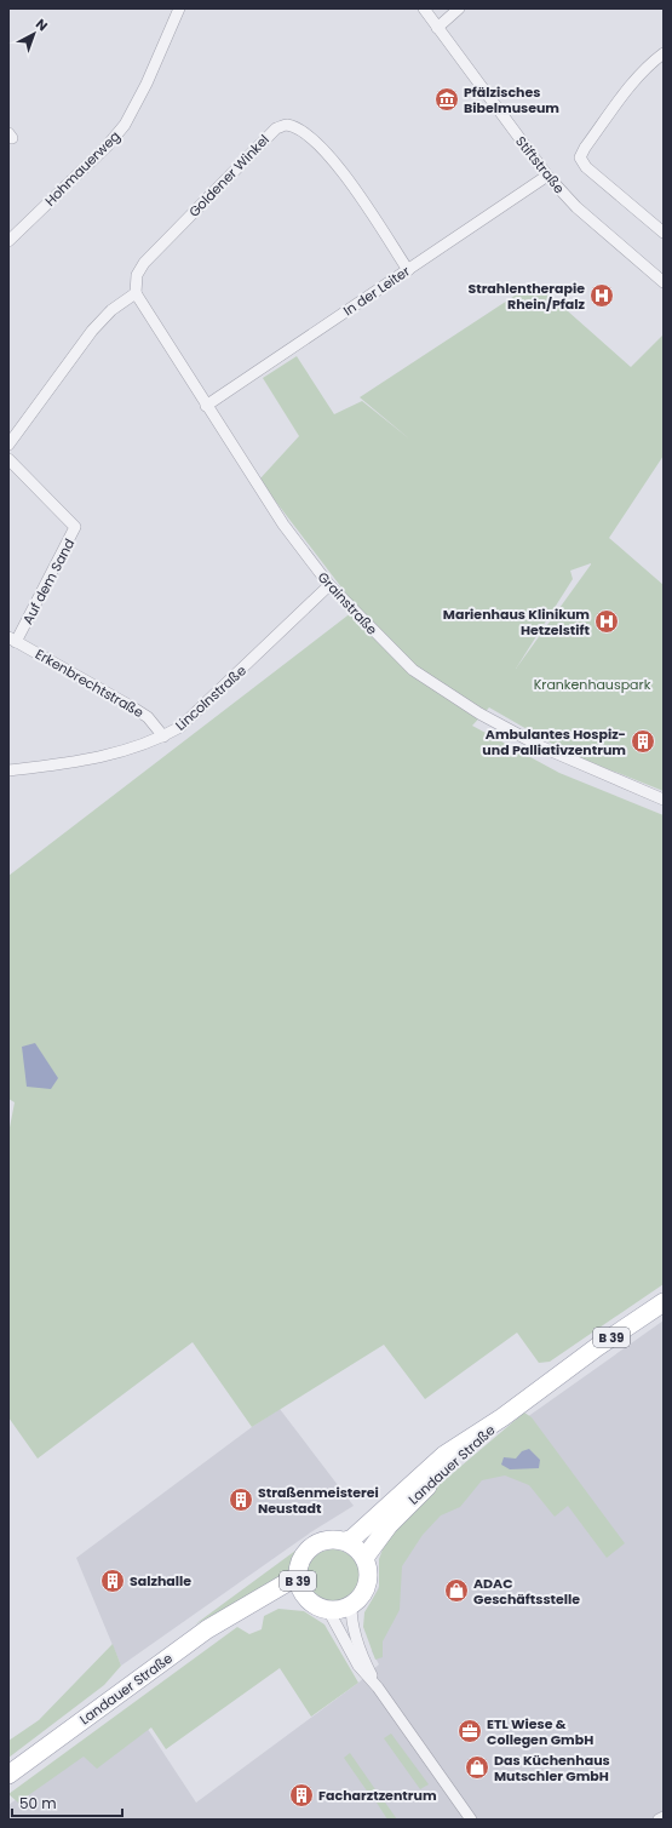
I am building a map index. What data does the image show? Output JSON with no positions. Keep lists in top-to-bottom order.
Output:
{
  "streets": {
    "main road": ["B 39", "Landauer Straße"],
    "street": [
      "Stiftstraße",
      "Hohmauerweg",
      "Goldener Winkel",
      "In der Leiter",
      "Auf dem Sand",
      "Grainstraße",
      "Erkenbrechtstraße",
      "Lincolnstraße"
    ]
  },
  "crossings": [
    ["Stiftstraße", "In der Leiter"],
    ["Goldener Winkel", "In der Leiter"],
    ["Goldener Winkel", "Grainstraße"],
    ["In der Leiter", "Grainstraße"],
    ["Auf dem Sand", "Erkenbrechtstraße"],
    ["Grainstraße", "Lincolnstraße"],
    ["Erkenbrechtstraße", "Lincolnstraße"],
    ["B 39", "Landauer Straße"]
  ],
  "parks": ["Krankenhauspark"],
  "places": {
    "museum": ["Pfälzisches Bibelmuseum"],
    "hospital": ["Strahlentherapie Rhein/Pfalz", "Marienhaus Klinikum Hetzelstift"],
    "building": [
      "Ambulantes Hospiz- und Palliativzentrum",
      "Straßenmeisterei Neustadt",
      "Salzhalle",
      "Facharztzentrum"
    ],
    "shop": ["ADAC Geschäftsstelle", "Das Küchenhaus Mutschler GmbH"],
    "office": ["ETL Wiese & Collegen GmbH"]
  },
  "scale_bar": "50 m",
  "north": "top right"
}
